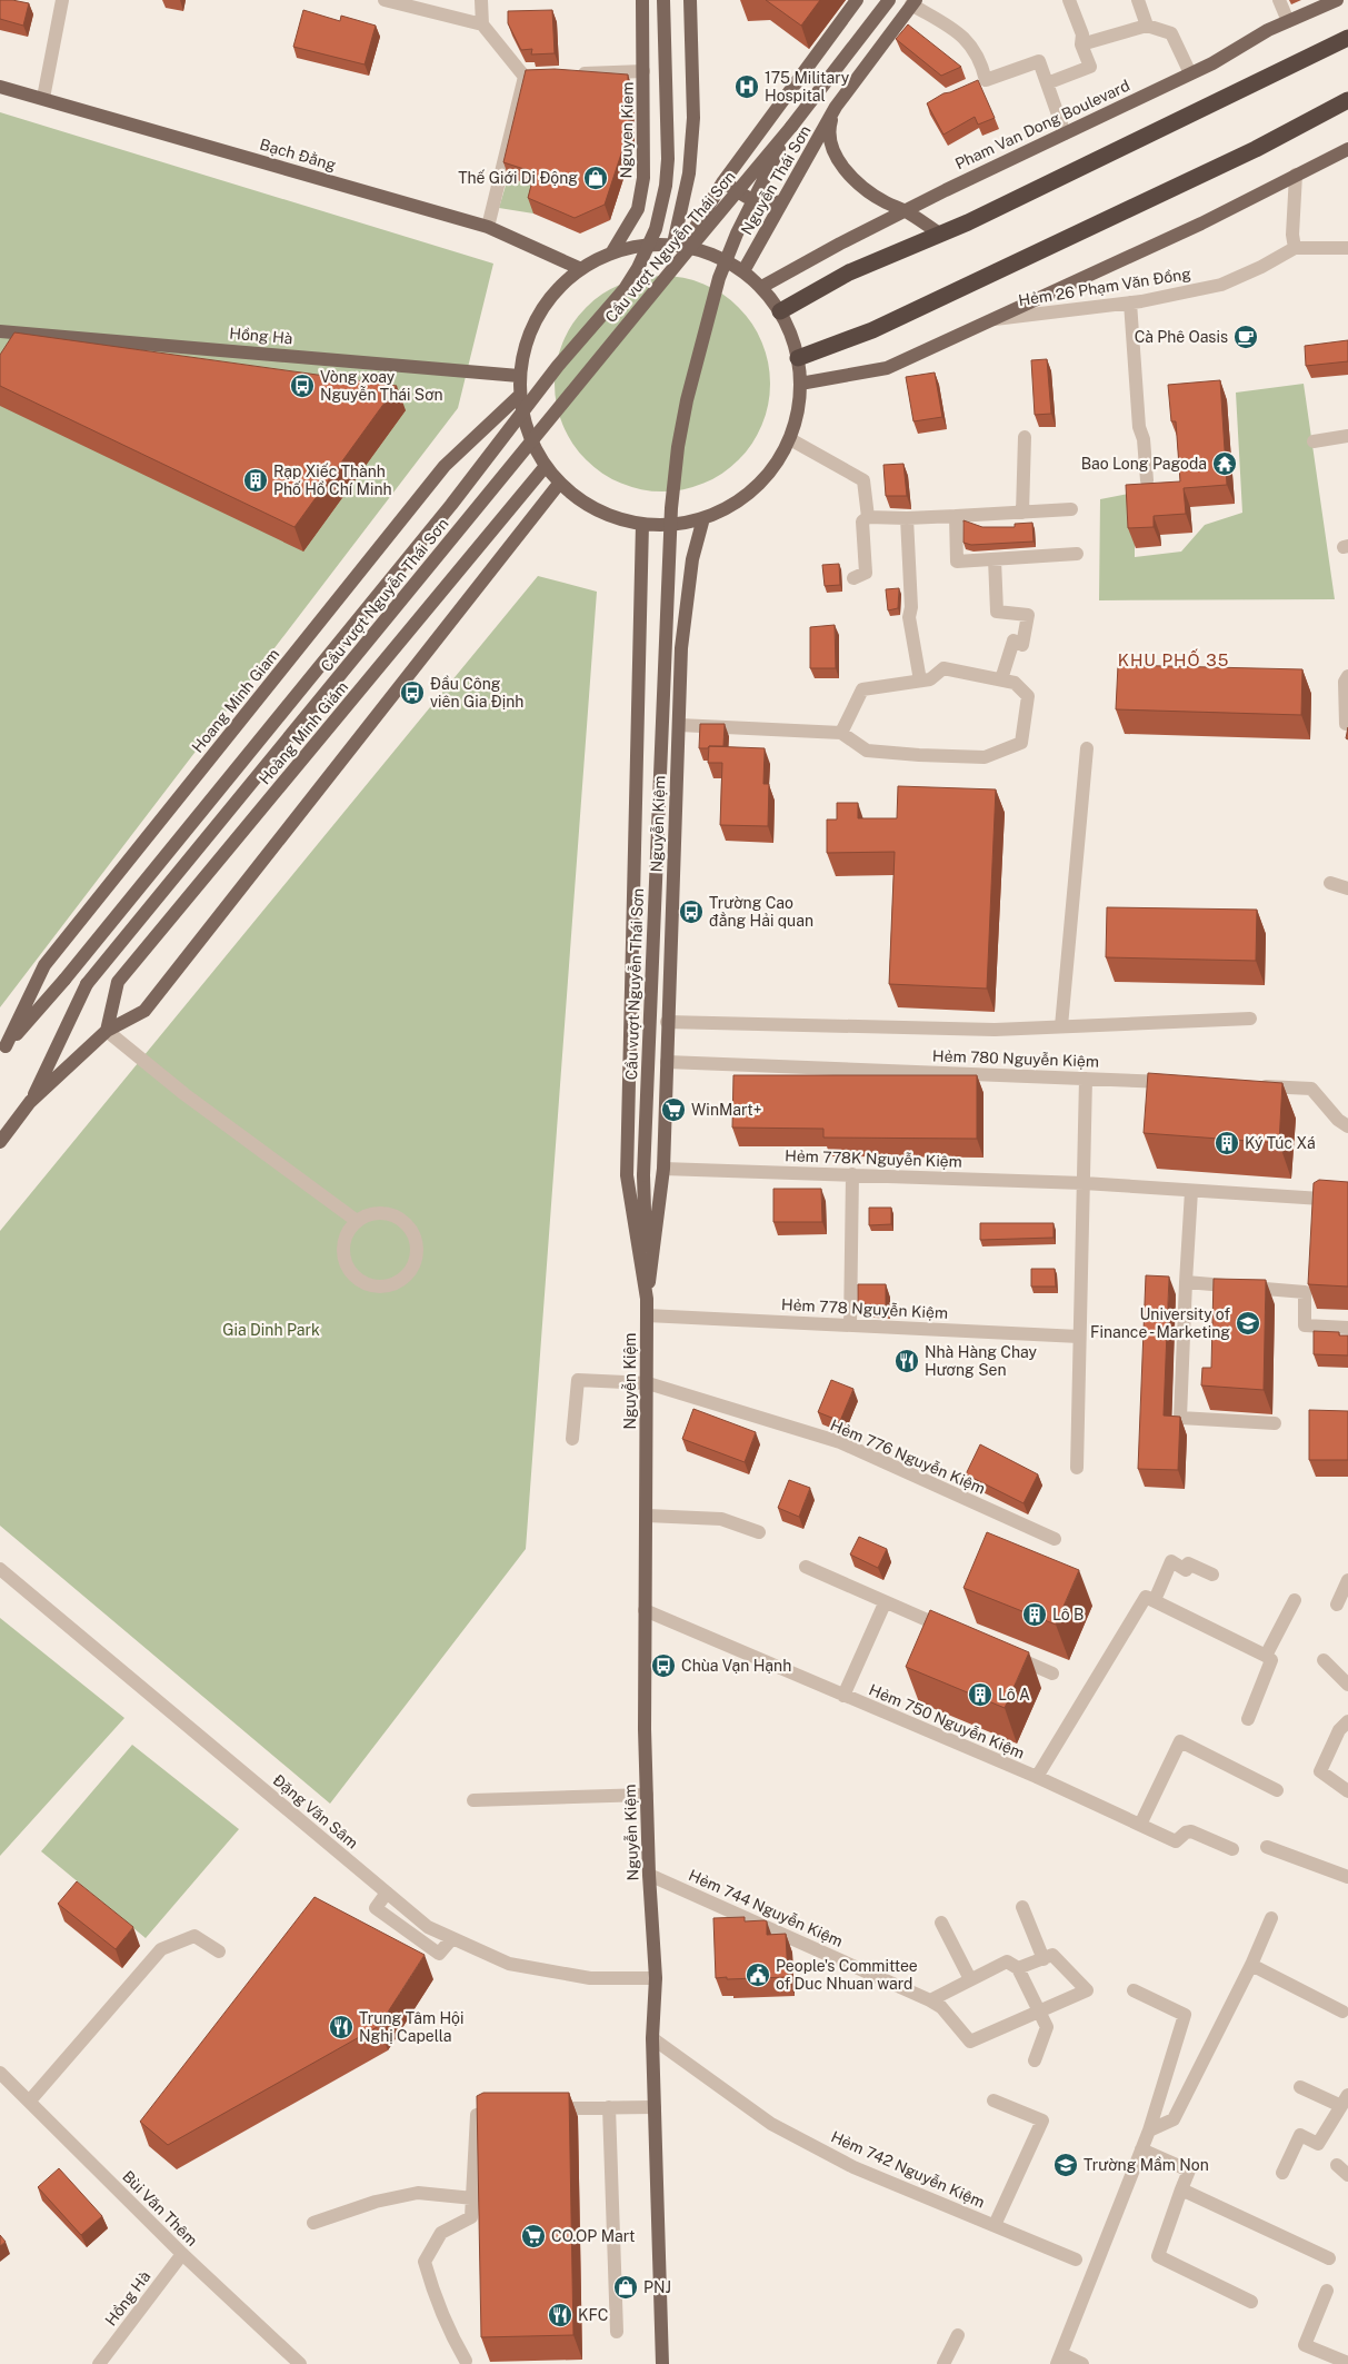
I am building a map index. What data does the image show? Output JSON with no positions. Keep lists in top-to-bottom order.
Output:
{
  "streets": {
    "main road": [
      "Pham Van Dong Boulevard",
      "Nguyen Kiem",
      "Bạch Đằng",
      "Nguyễn Thái Sơn",
      "Cầu vượt Nguyễn Thái Sơn",
      "Hồng Hà",
      "Hoang Minh Giam",
      "Hoàng Minh Giám",
      "Nguyễn Kiệm"
    ],
    "street": [
      "Hẻm 26 Phạm Văn Đồng",
      "Hẻm 780 Nguyễn Kiệm",
      "Hẻm 778K Nguyễn Kiệm",
      "Hẻm 778 Nguyễn Kiệm",
      "Hẻm 776 Nguyễn Kiệm",
      "Hẻm 750 Nguyễn Kiệm",
      "Đặng Văn Sâm",
      "Hẻm 744 Nguyễn Kiệm",
      "Hẻm 742 Nguyễn Kiệm",
      "Bùi Văn Thêm"
    ]
  },
  "crossings": [
    ["Cầu vượt Nguyễn Thái Sơn", "Hoang Minh Giam"],
    ["Cầu vượt Nguyễn Thái Sơn", "Nguyễn Kiệm"],
    ["Hồng Hà", "Bùi Văn Thêm"],
    ["Nguyễn Kiệm", "Hẻm 780 Nguyễn Kiệm"],
    ["Nguyễn Kiệm", "Hẻm 778K Nguyễn Kiệm"],
    ["Nguyễn Kiệm", "Hẻm 778 Nguyễn Kiệm"],
    ["Nguyễn Kiệm", "Hẻm 776 Nguyễn Kiệm"],
    ["Nguyễn Kiệm", "Hẻm 750 Nguyễn Kiệm"],
    ["Nguyễn Kiệm", "Đặng Văn Sâm"],
    ["Nguyễn Kiệm", "Hẻm 744 Nguyễn Kiệm"],
    ["Nguyễn Kiệm", "Hẻm 742 Nguyễn Kiệm"]
  ],
  "districts": ["KHU PHỐ 35"],
  "parks": ["Gia Dinh Park"],
  "places": {
    "hospital": ["175 Military Hospital"],
    "shop": ["Thế Giới Di Động", "PNJ"],
    "cafe": ["Cà Phê Oasis"],
    "bus stop": [
      "Vòng xoay Nguyễn Thái Sơn",
      "Đầu Công viên Gia Định",
      "Trường Cao đẳng Hải quan",
      "Chùa Vạn Hạnh"
    ],
    "temple": ["Bao Long Pagoda"],
    "building": [
      "Rạp Xiếc Thành Phố Hồ Chí Minh",
      "Ký Túc Xá",
      "Lô B",
      "Lô A"
    ],
    "supermarket": ["WinMart+", "CO.OP Mart"],
    "school or university": ["University of Finance - Marketing", "Trường Mầm Non"],
    "restaurant": ["Nhà Hàng Chay Hương Sen", "Trung Tâm Hội Nghị Capella", "KFC"],
    "public building": ["People's Committee of Duc Nhuan ward"]
  }
}
